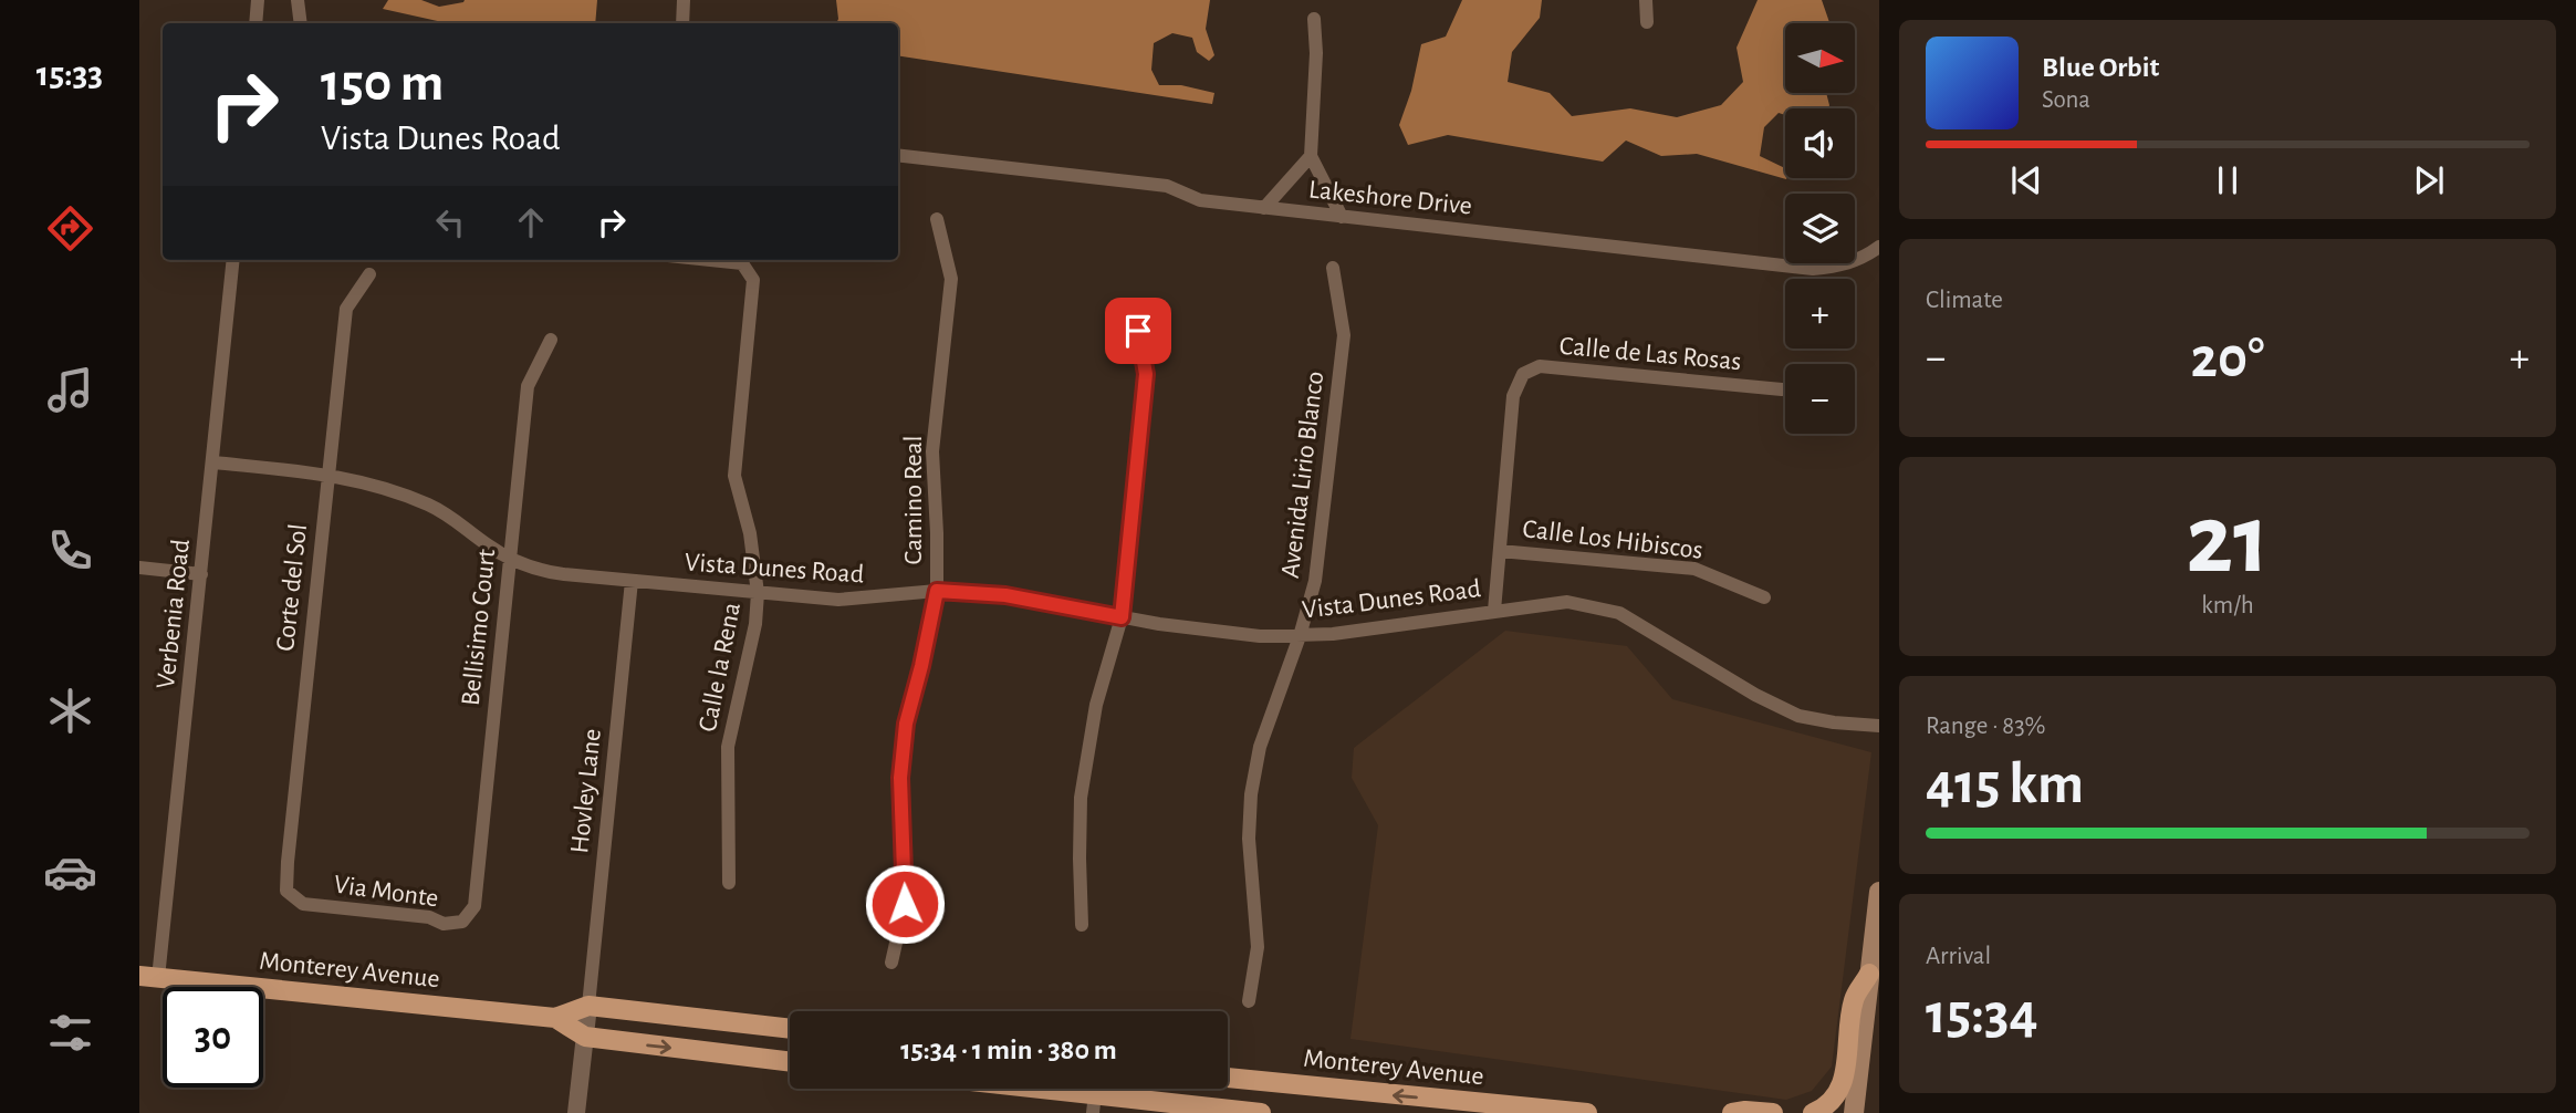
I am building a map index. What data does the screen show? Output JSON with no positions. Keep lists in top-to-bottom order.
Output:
{
  "streets": {
    "main road": ["Monterey Avenue"],
    "street": [
      "Lakeshore Drive",
      "Calle de Las Rosas",
      "Avenida Lirio Blanco",
      "Camino Real",
      "Calle Los Hibiscos",
      "Vista Dunes Road",
      "Corte del Sol",
      "Verbenia Road",
      "Bellisimo Court",
      "Calle la Rena",
      "Hovley Lane",
      "Via Monte"
    ]
  },
  "crossings": [
    ["Calle de Las Rosas", "Calle Los Hibiscos"],
    ["Calle de Las Rosas", "Vista Dunes Road"],
    ["Avenida Lirio Blanco", "Vista Dunes Road"],
    ["Camino Real", "Vista Dunes Road"],
    ["Vista Dunes Road", "Corte del Sol"],
    ["Vista Dunes Road", "Verbenia Road"],
    ["Vista Dunes Road", "Bellisimo Court"],
    ["Vista Dunes Road", "Calle la Rena"],
    ["Vista Dunes Road", "Hovley Lane"],
    ["Corte del Sol", "Via Monte"],
    ["Verbenia Road", "Monterey Avenue"],
    ["Bellisimo Court", "Via Monte"],
    ["Hovley Lane", "Monterey Avenue"]
  ],
  "north": "right",
  "page": {
    "tabs": "15:33",
    "map_buttons": ["+", "−"],
    "turn": ["150 m", "Vista Dunes Road"],
    "song": ["Blue Orbit", "Sona"],
    "tile": [
      "Climate",
      ["21", "km/h"],
      ["Range · 83%", "415 km"],
      ["Arrival", "15:34"]
    ],
    "heat": ["−", "20°", "+"],
    "limit": "30",
    "trip": "15:34 · 1 min · 380 m"
  }
}
